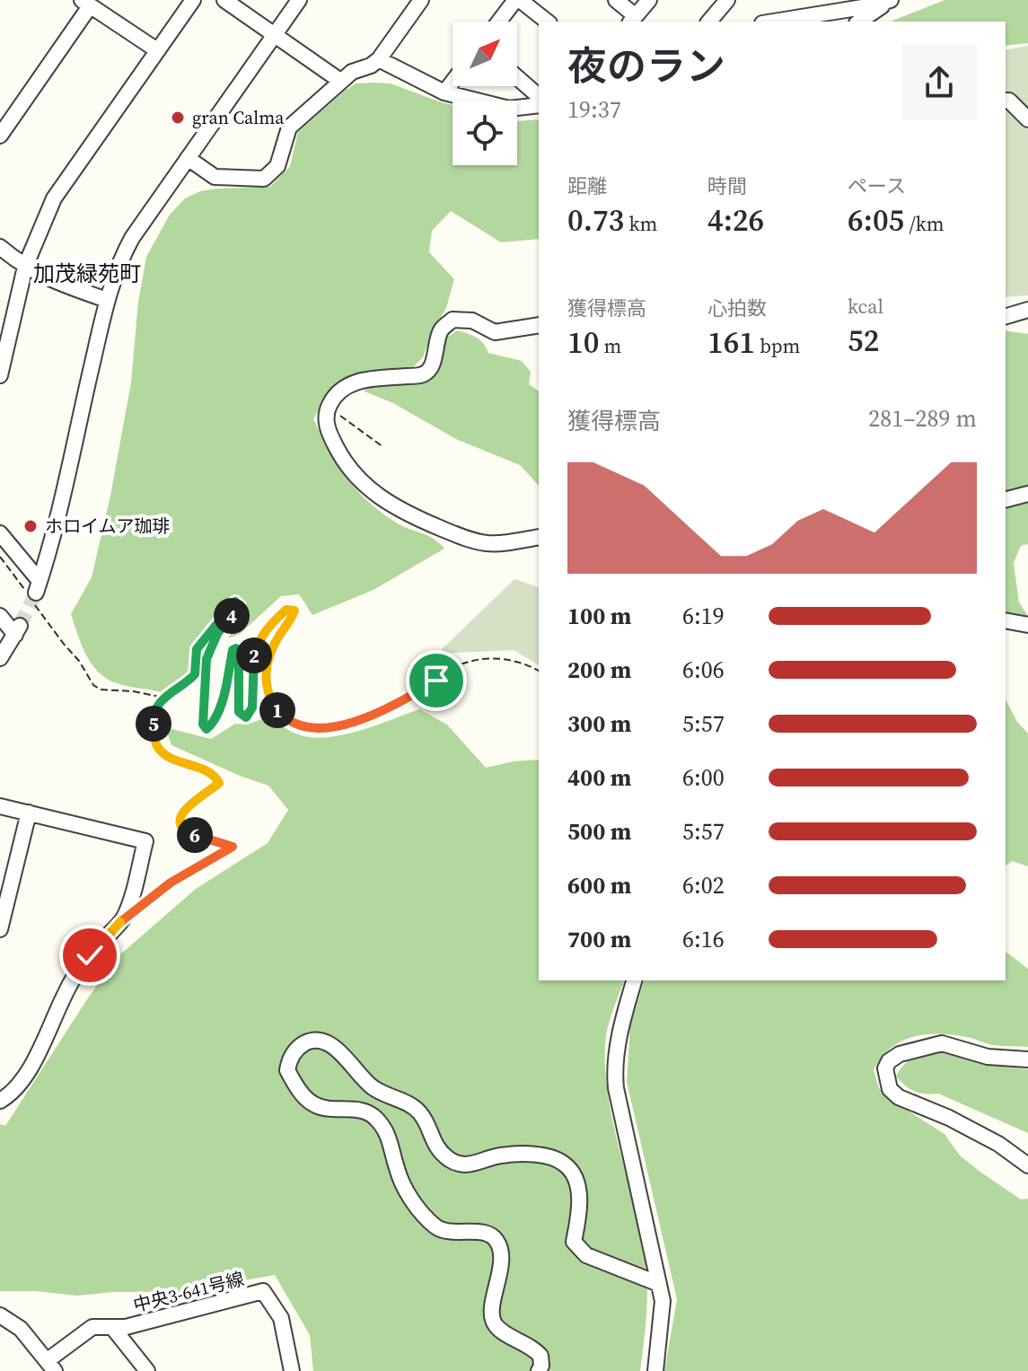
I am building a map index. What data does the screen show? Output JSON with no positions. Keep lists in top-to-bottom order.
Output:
{
  "streets": {
    "street": ["中央3-641号線"]
  },
  "districts": ["加茂緑苑町"],
  "places": ["gran Calma", "ホロイムア珈琲"],
  "north": "top right",
  "page": {
    "heading": ["夜のラン", "19:37"],
    "stats": [
      ["距離", "0.73 km"],
      ["時間", "4:26"],
      ["ペース", "6:05 /km"],
      ["獲得標高", "10 m"],
      ["心拍数", "161 bpm"],
      ["kcal", "52"]
    ],
    "chart": ["獲得標高", "281–289 m"],
    "list": [
      {
        "name": "100 m",
        "note": "6:19"
      },
      {
        "name": "200 m",
        "note": "6:06"
      },
      {
        "name": "300 m",
        "note": "5:57"
      },
      {
        "name": "400 m",
        "note": "6:00"
      },
      {
        "name": "500 m",
        "note": "5:57"
      },
      {
        "name": "600 m",
        "note": "6:02"
      },
      {
        "name": "700 m",
        "note": "6:16"
      }
    ],
    "pins": [
      "4",
      "2",
      "1",
      "5",
      "6"
    ]
  }
}
